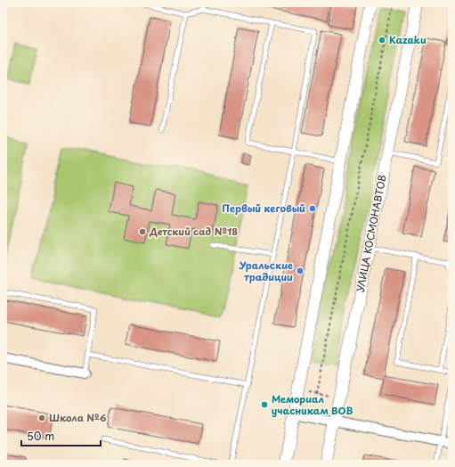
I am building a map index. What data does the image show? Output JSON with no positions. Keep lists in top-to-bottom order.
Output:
{
  "streets": {
    "street": ["УЛИЦА КОСМОНАВТОВ"]
  },
  "places": [
    "Kazaku",
    "Первый кеговый",
    "Детский сад №18",
    "Уральские традиции",
    "Мемориал учасникам ВОВ",
    "Школа №6"
  ],
  "scale_bar": "50 m"
}
